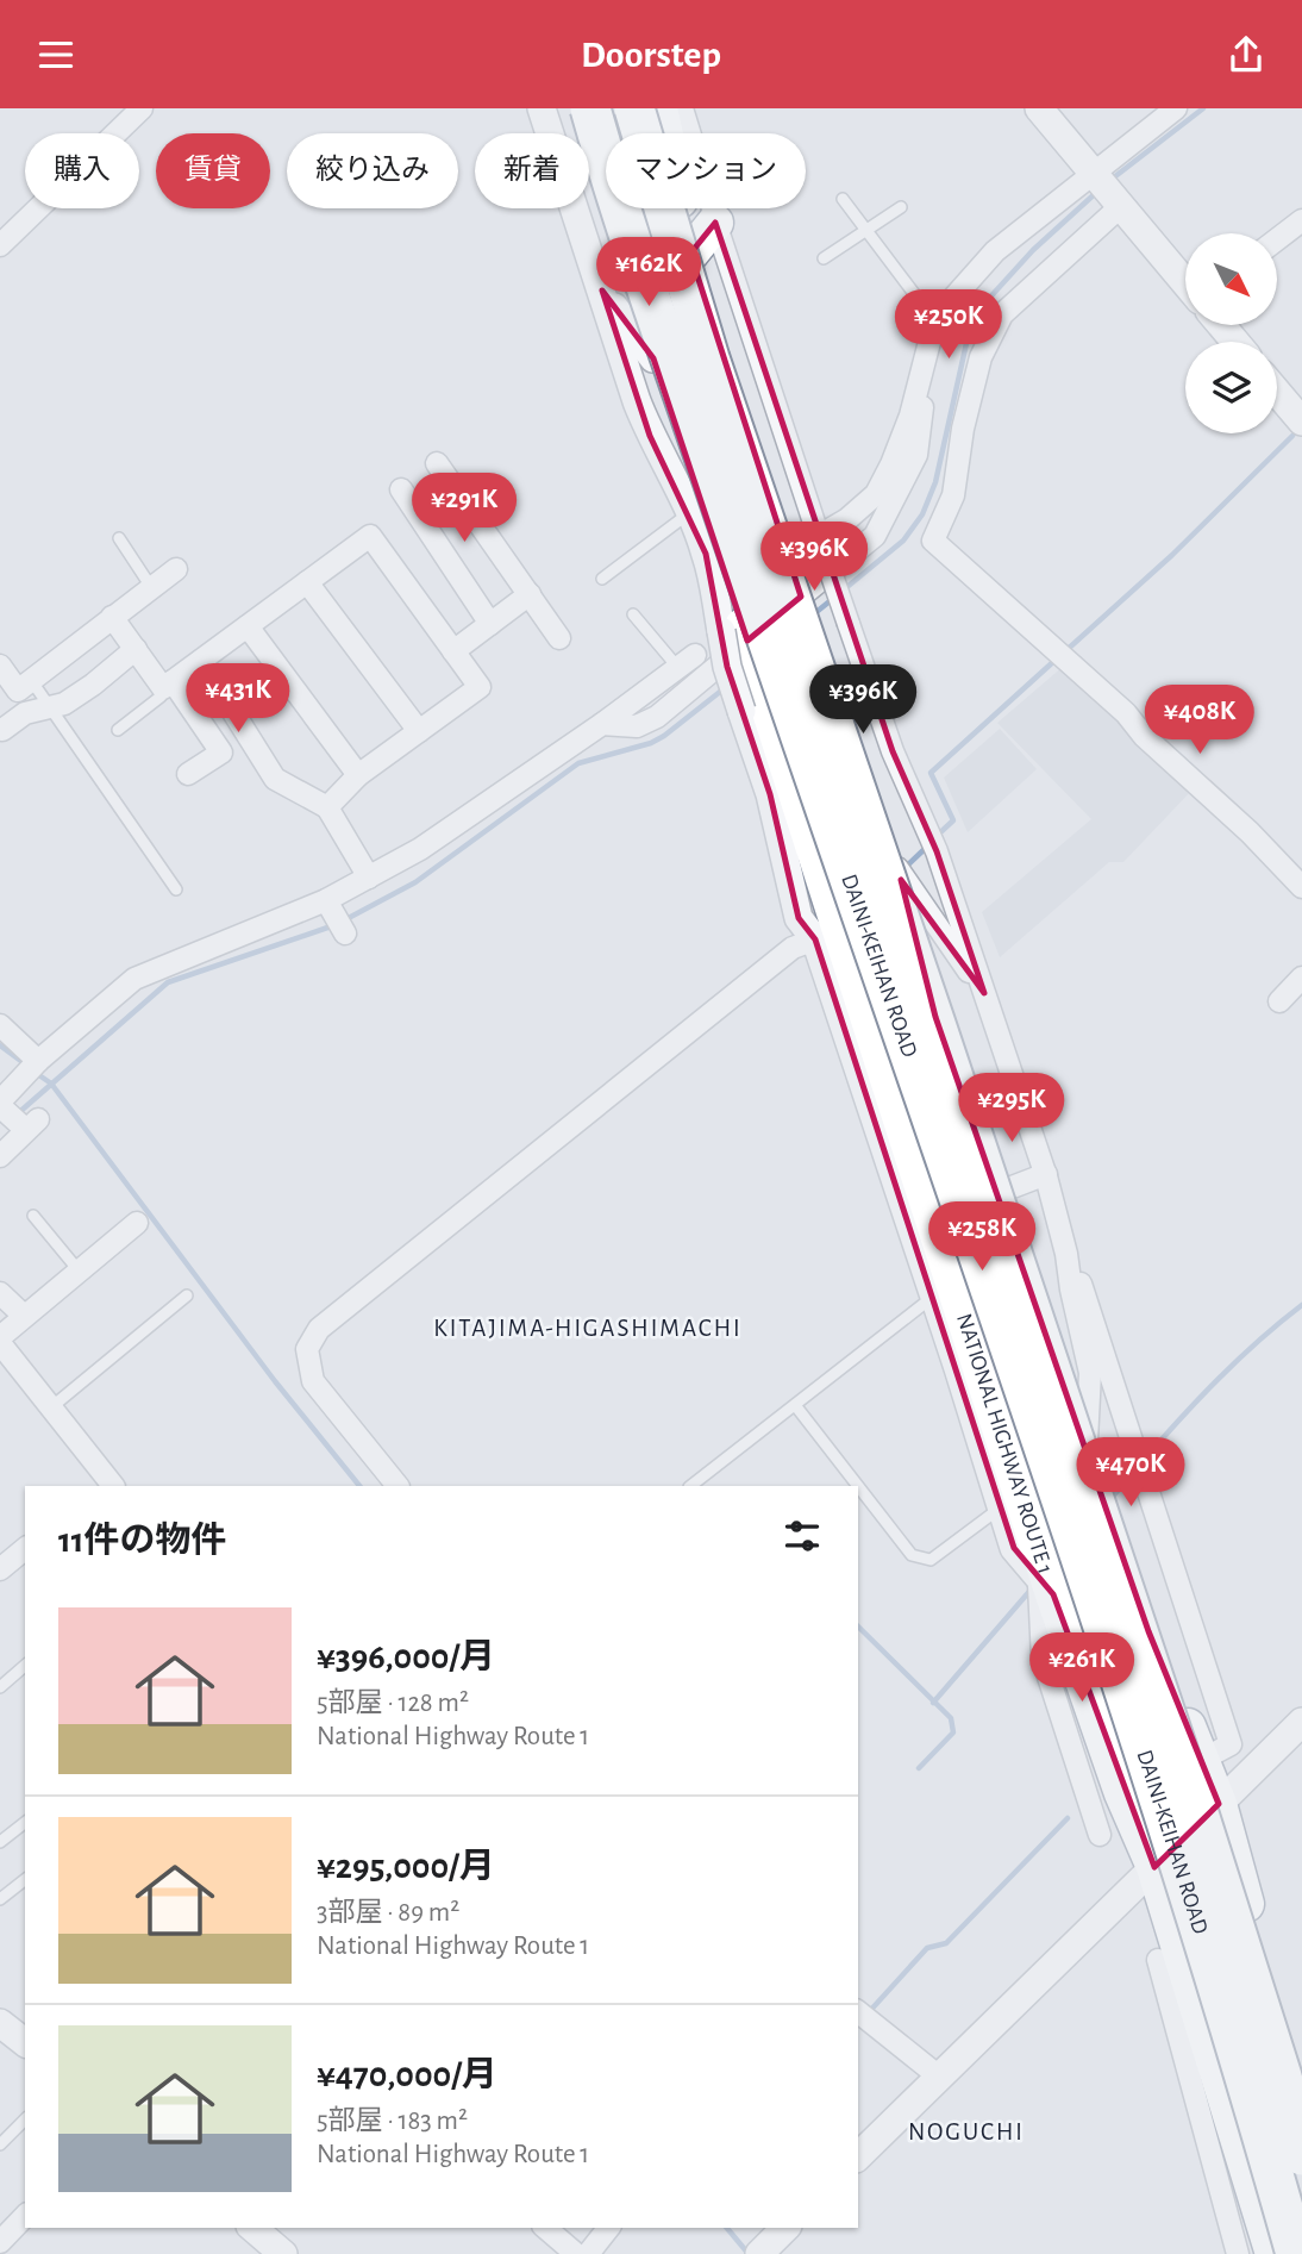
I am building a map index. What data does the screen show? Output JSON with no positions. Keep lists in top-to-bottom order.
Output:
{
  "streets": {
    "highway": ["DAINI-KEIHAN ROAD", "NATIONAL HIGHWAY ROUTE 1"]
  },
  "districts": ["KITAJIMA-HIGASHIMACHI", "NOGUCHI"],
  "north": "bottom right",
  "page": {
    "header": "Doorstep",
    "chip": [
      "購入",
      "賃貸",
      "絞り込み",
      "新着",
      "マンション"
    ],
    "price": [
      "¥162K",
      "¥250K",
      "¥291K",
      "¥396K",
      "¥431K",
      "¥396K",
      "¥408K",
      "¥295K",
      "¥258K",
      "¥470K",
      "¥261K"
    ],
    "heading": "11件の物件",
    "list": [
      {
        "name": "¥396,000/月",
        "note": "5部屋 · 128 m² · National Highway Route 1"
      },
      {
        "name": "¥295,000/月",
        "note": "3部屋 · 89 m² · National Highway Route 1"
      },
      {
        "name": "¥470,000/月",
        "note": "5部屋 · 183 m² · National Highway Route 1"
      }
    ]
  }
}
